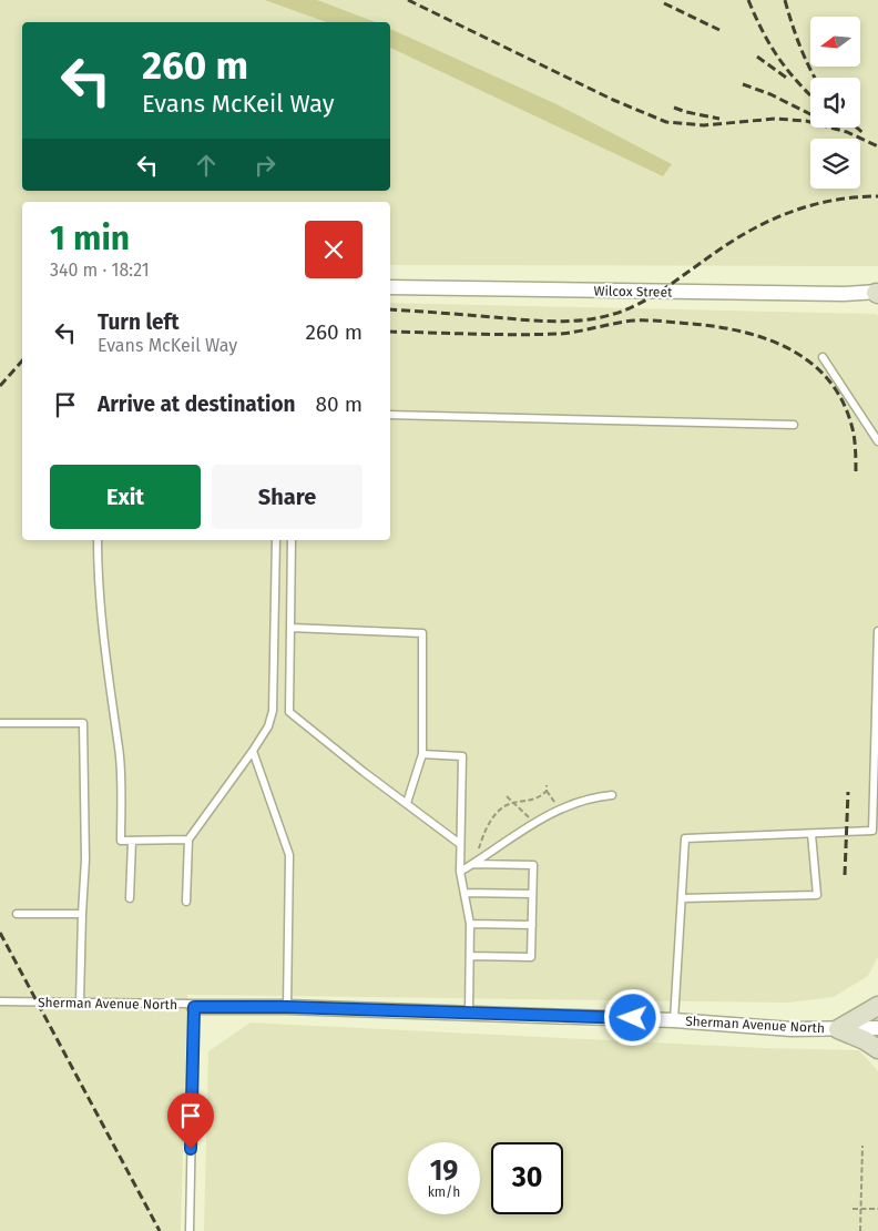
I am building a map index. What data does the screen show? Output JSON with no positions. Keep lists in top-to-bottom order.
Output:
{
  "streets": {
    "street": ["Wilcox Street", "Sherman Avenue North"]
  },
  "north": "left",
  "page": {
    "turn": ["260 m", "Evans McKeil Way"],
    "heading": ["1 min", "340 m · 18:21"],
    "list": [
      {
        "name": "Turn left",
        "note": "Evans McKeil Way",
        "value": "260 m"
      },
      {
        "name": "Arrive at destination",
        "value": "80 m"
      }
    ],
    "buttons": ["Exit", "Share"],
    "speed": "19 km/h",
    "limit": "30"
  }
}
